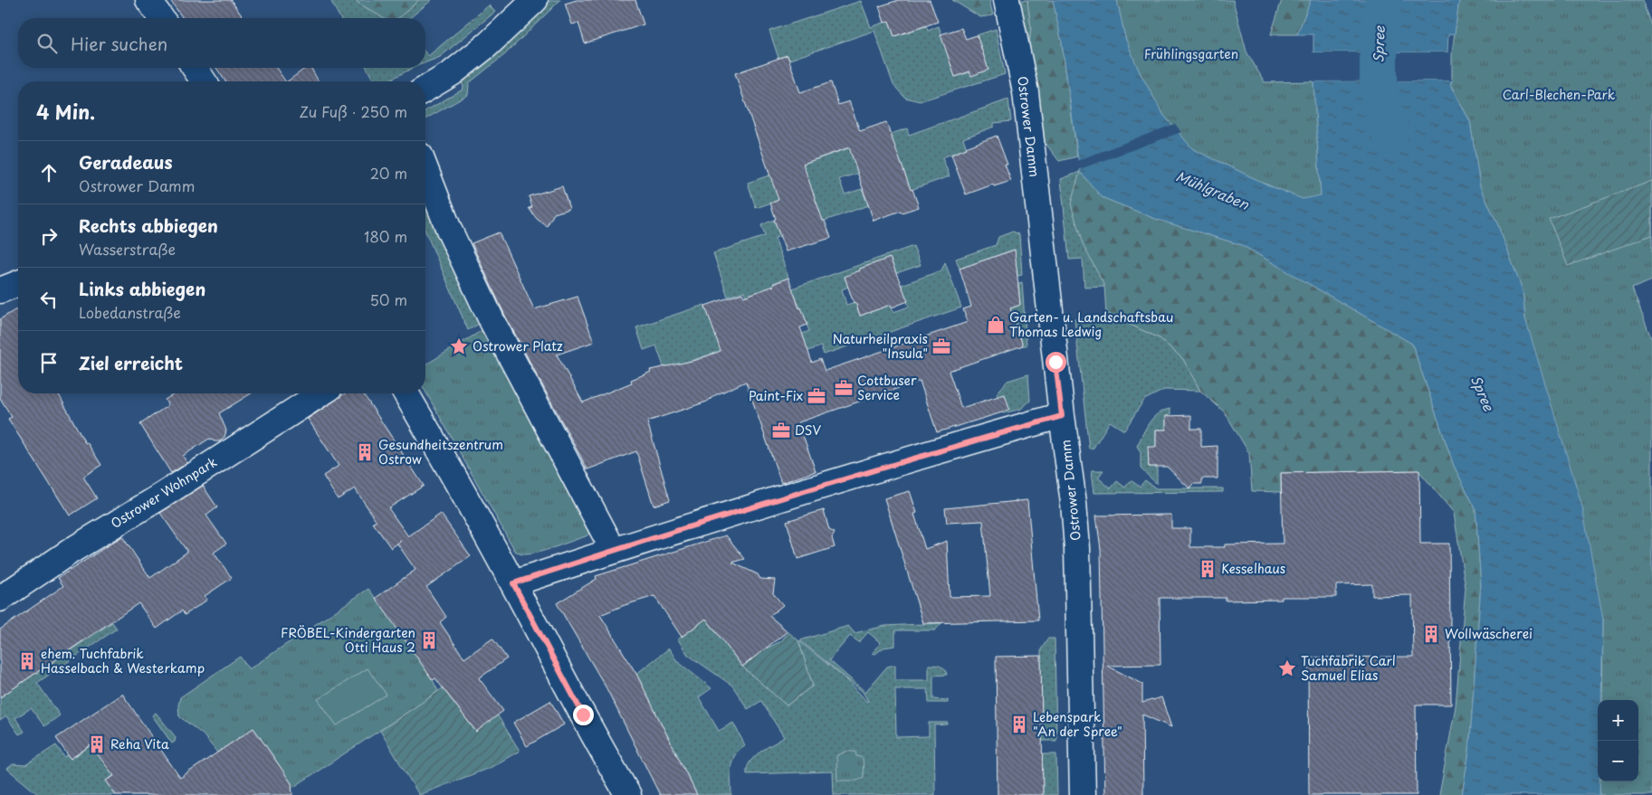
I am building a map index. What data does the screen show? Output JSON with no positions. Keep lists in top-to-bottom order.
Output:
{
  "streets": {
    "street": ["Ostrower Damm", "Ostrower Wohnpark"]
  },
  "water": ["Spree", "Mühlgraben"],
  "parks": ["Frühlingsgarten", "Carl-Blechen-Park"],
  "places": {
    "shop": ["Garten- u. Landschaftsbau Thomas Ledwig"],
    "place": ["Ostrower Platz", "Tuchfabrik Carl Samuel Elias"],
    "office": [
      "Naturheilpraxis \"Insula\"",
      "Cottbuser Service",
      "Paint-Fix",
      "DSV"
    ],
    "building": [
      "Gesundheitszentrum Ostrow",
      "Kesselhaus",
      "Wollwäscherei",
      "FRÖBEL-Kindergarten Otti Haus 2",
      "ehem. Tuchfabrik Hasselbach & Westerkamp",
      "Lebenspark \"An der Spree\"",
      "Reha Vita"
    ]
  },
  "page": {
    "search": "Hier suchen",
    "heading": ["4 Min.", "Zu Fuß · 250 m"],
    "list": [
      ["Geradeaus", "Ostrower Damm", "20 m"],
      ["Rechts abbiegen", "Wasserstraße", "180 m"],
      ["Links abbiegen", "Lobedanstraße", "50 m"],
      "Ziel erreicht"
    ],
    "map_buttons": ["+", "−"]
  }
}
